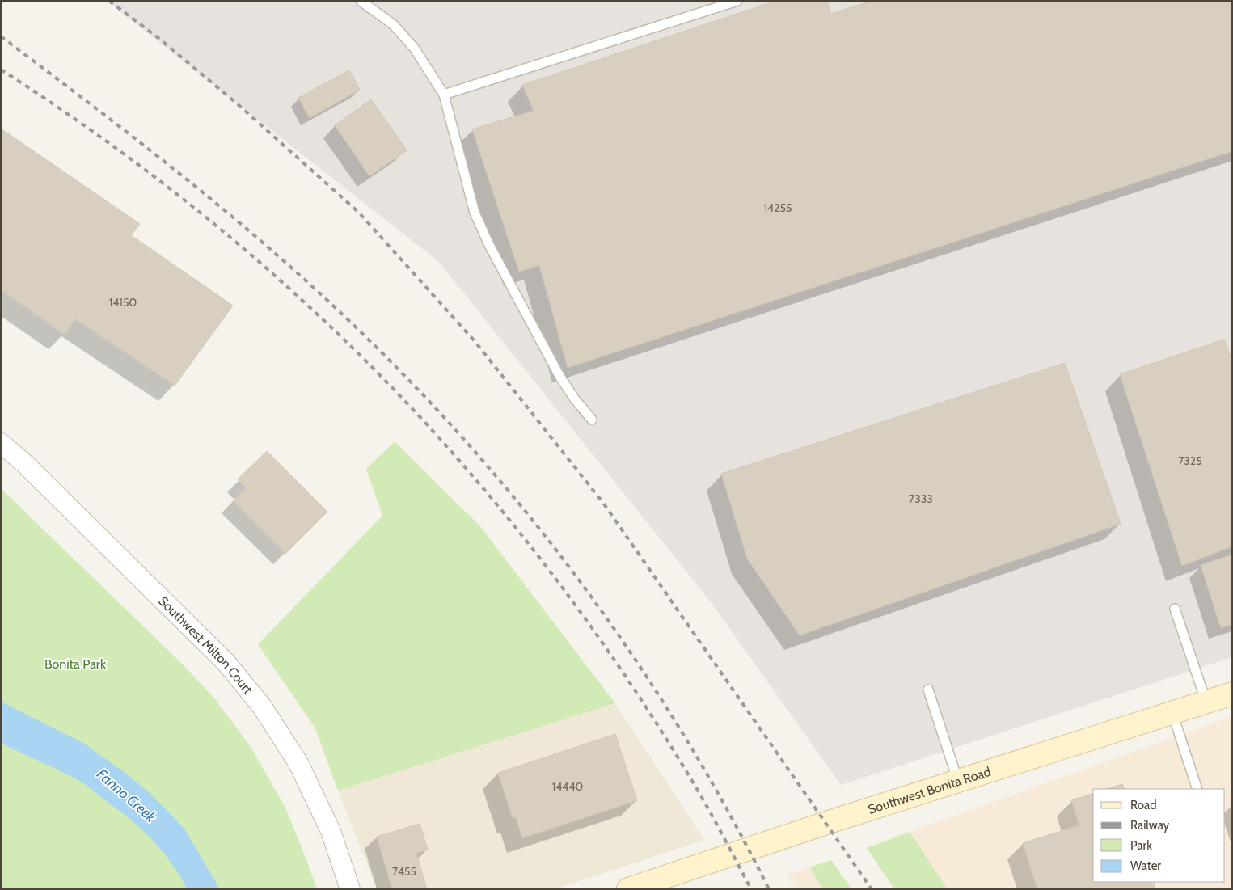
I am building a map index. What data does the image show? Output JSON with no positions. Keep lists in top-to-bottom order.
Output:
{
  "streets": {
    "main road": ["Southwest Bonita Road"],
    "street": ["Southwest Milton Court"]
  },
  "water": ["Fanno Creek"],
  "parks": ["Bonita Park"],
  "house_numbers": [
    "14255",
    "14150",
    "7325",
    "7333",
    "14440",
    "7455"
  ],
  "legend": [
    "Road",
    "Railway",
    "Park",
    "Water"
  ]
}
